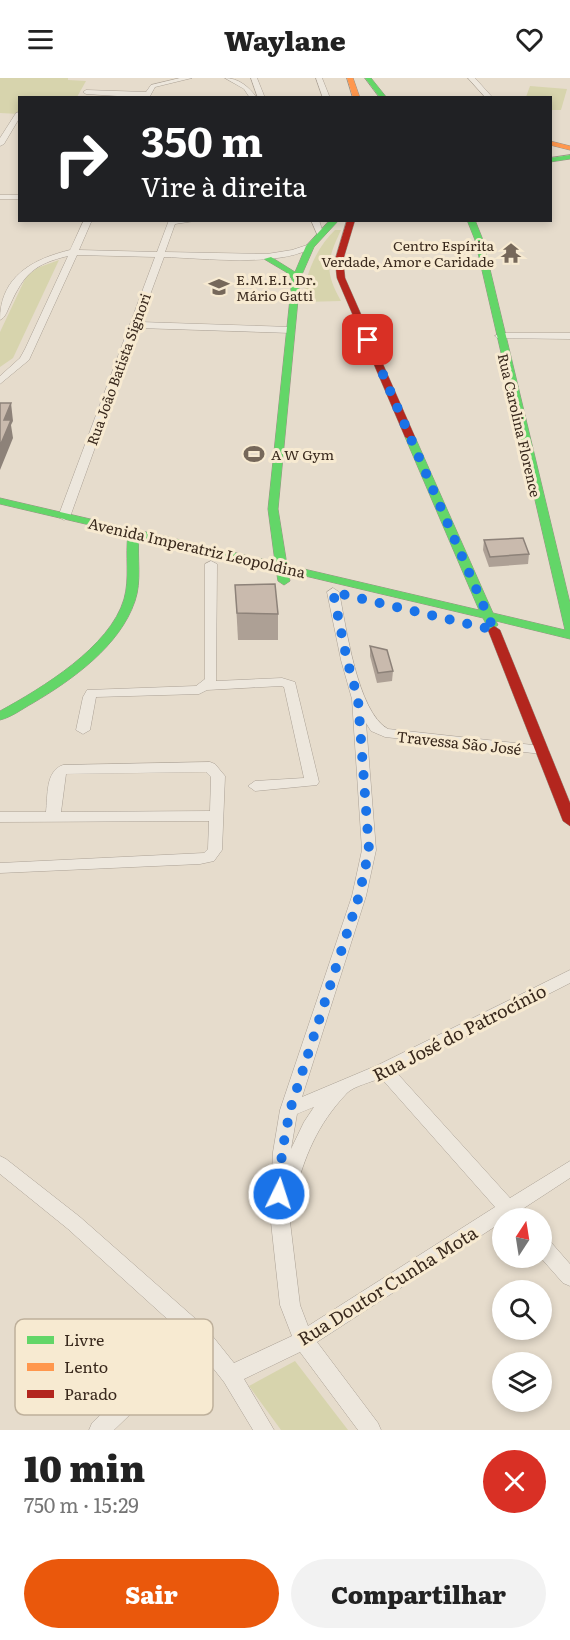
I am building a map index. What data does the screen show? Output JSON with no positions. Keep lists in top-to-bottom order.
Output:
{
  "streets": {
    "main road": ["Rua Carolina Florence", "Avenida Imperatriz Leopoldina"],
    "street": [
      "Rua João Batista Signori",
      "Travessa São José",
      "Rua José do Patrocínio",
      "Rua Doutor Cunha Mota"
    ]
  },
  "crossings": [
    ["Rua João Batista Signori", "Avenida Imperatriz Leopoldina"]
  ],
  "places": {
    "temple": ["Centro Espírita Verdade, Amor e Caridade"],
    "school or university": ["E.M.E.I. Dr. Mário Gatti"],
    "sports": ["A W Gym"]
  },
  "legend": ["Livre", "Lento", "Parado"],
  "north": "top",
  "page": {
    "header": "Waylane",
    "turn": ["350 m", "Vire à direita"],
    "heading": ["10 min", "750 m · 15:29"],
    "buttons": ["Sair", "Compartilhar"]
  }
}
